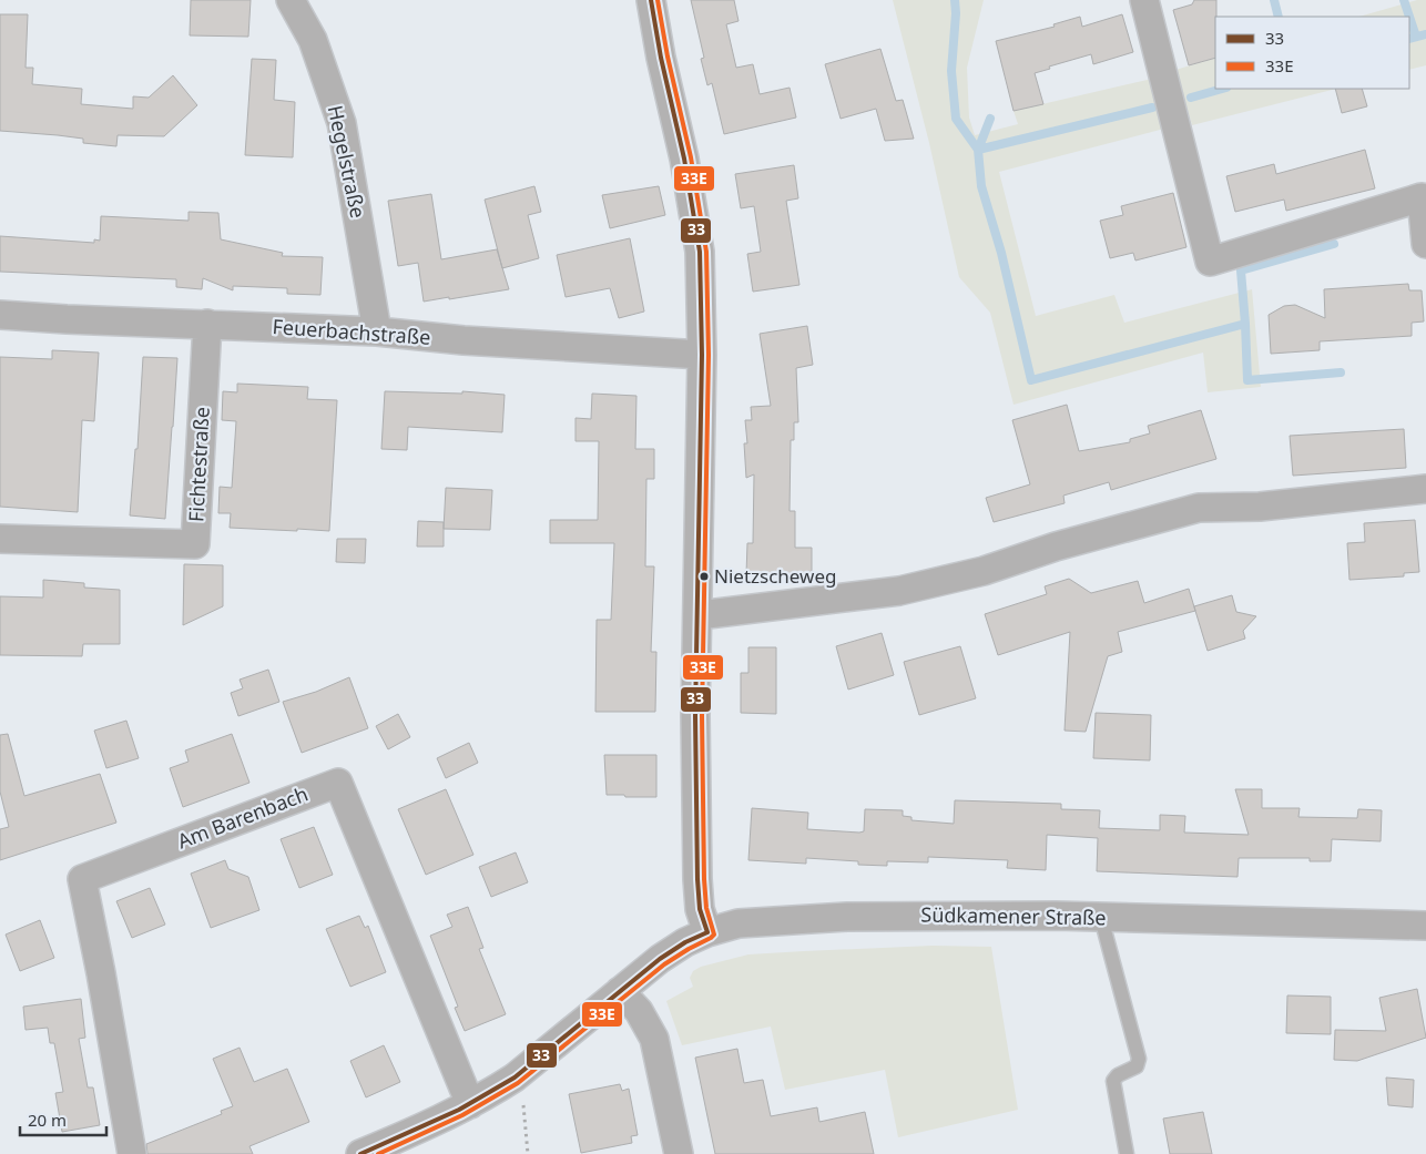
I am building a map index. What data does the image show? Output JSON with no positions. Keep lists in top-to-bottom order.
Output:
{
  "streets": {
    "street": [
      "Hegelstraße",
      "Feuerbachstraße",
      "Fichtestraße",
      "Am Barenbach",
      "Südkamener Straße"
    ]
  },
  "crossings": [
    ["Hegelstraße", "Feuerbachstraße"],
    ["Feuerbachstraße", "Fichtestraße"],
    ["Am Barenbach", "Südkamener Straße"]
  ],
  "places": ["Nietzscheweg"],
  "lines": ["transit line 33", "transit line 33E"],
  "legend": ["33", "33E"],
  "scale_bar": "20 m"
}
